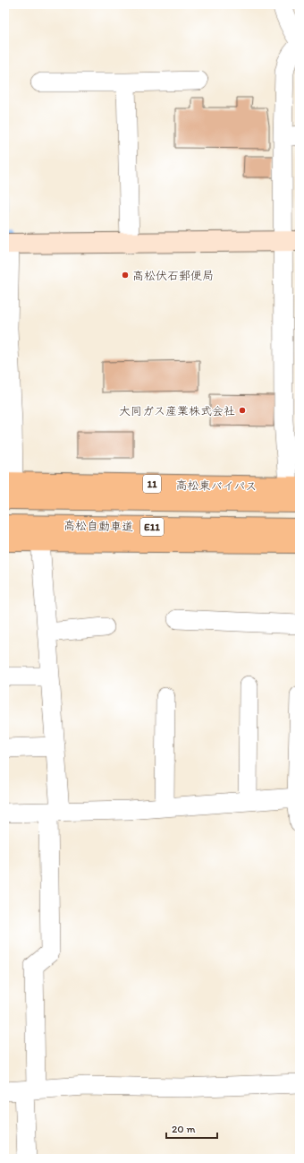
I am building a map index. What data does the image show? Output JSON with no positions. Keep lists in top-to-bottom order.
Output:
{
  "streets": {
    "highway": [
      "11",
      "高松東バイパス",
      "高松自動車道",
      "E11"
    ]
  },
  "places": ["高松伏石郵便局", "大同ガス産業株式会社"],
  "scale_bar": "20 m"
}
